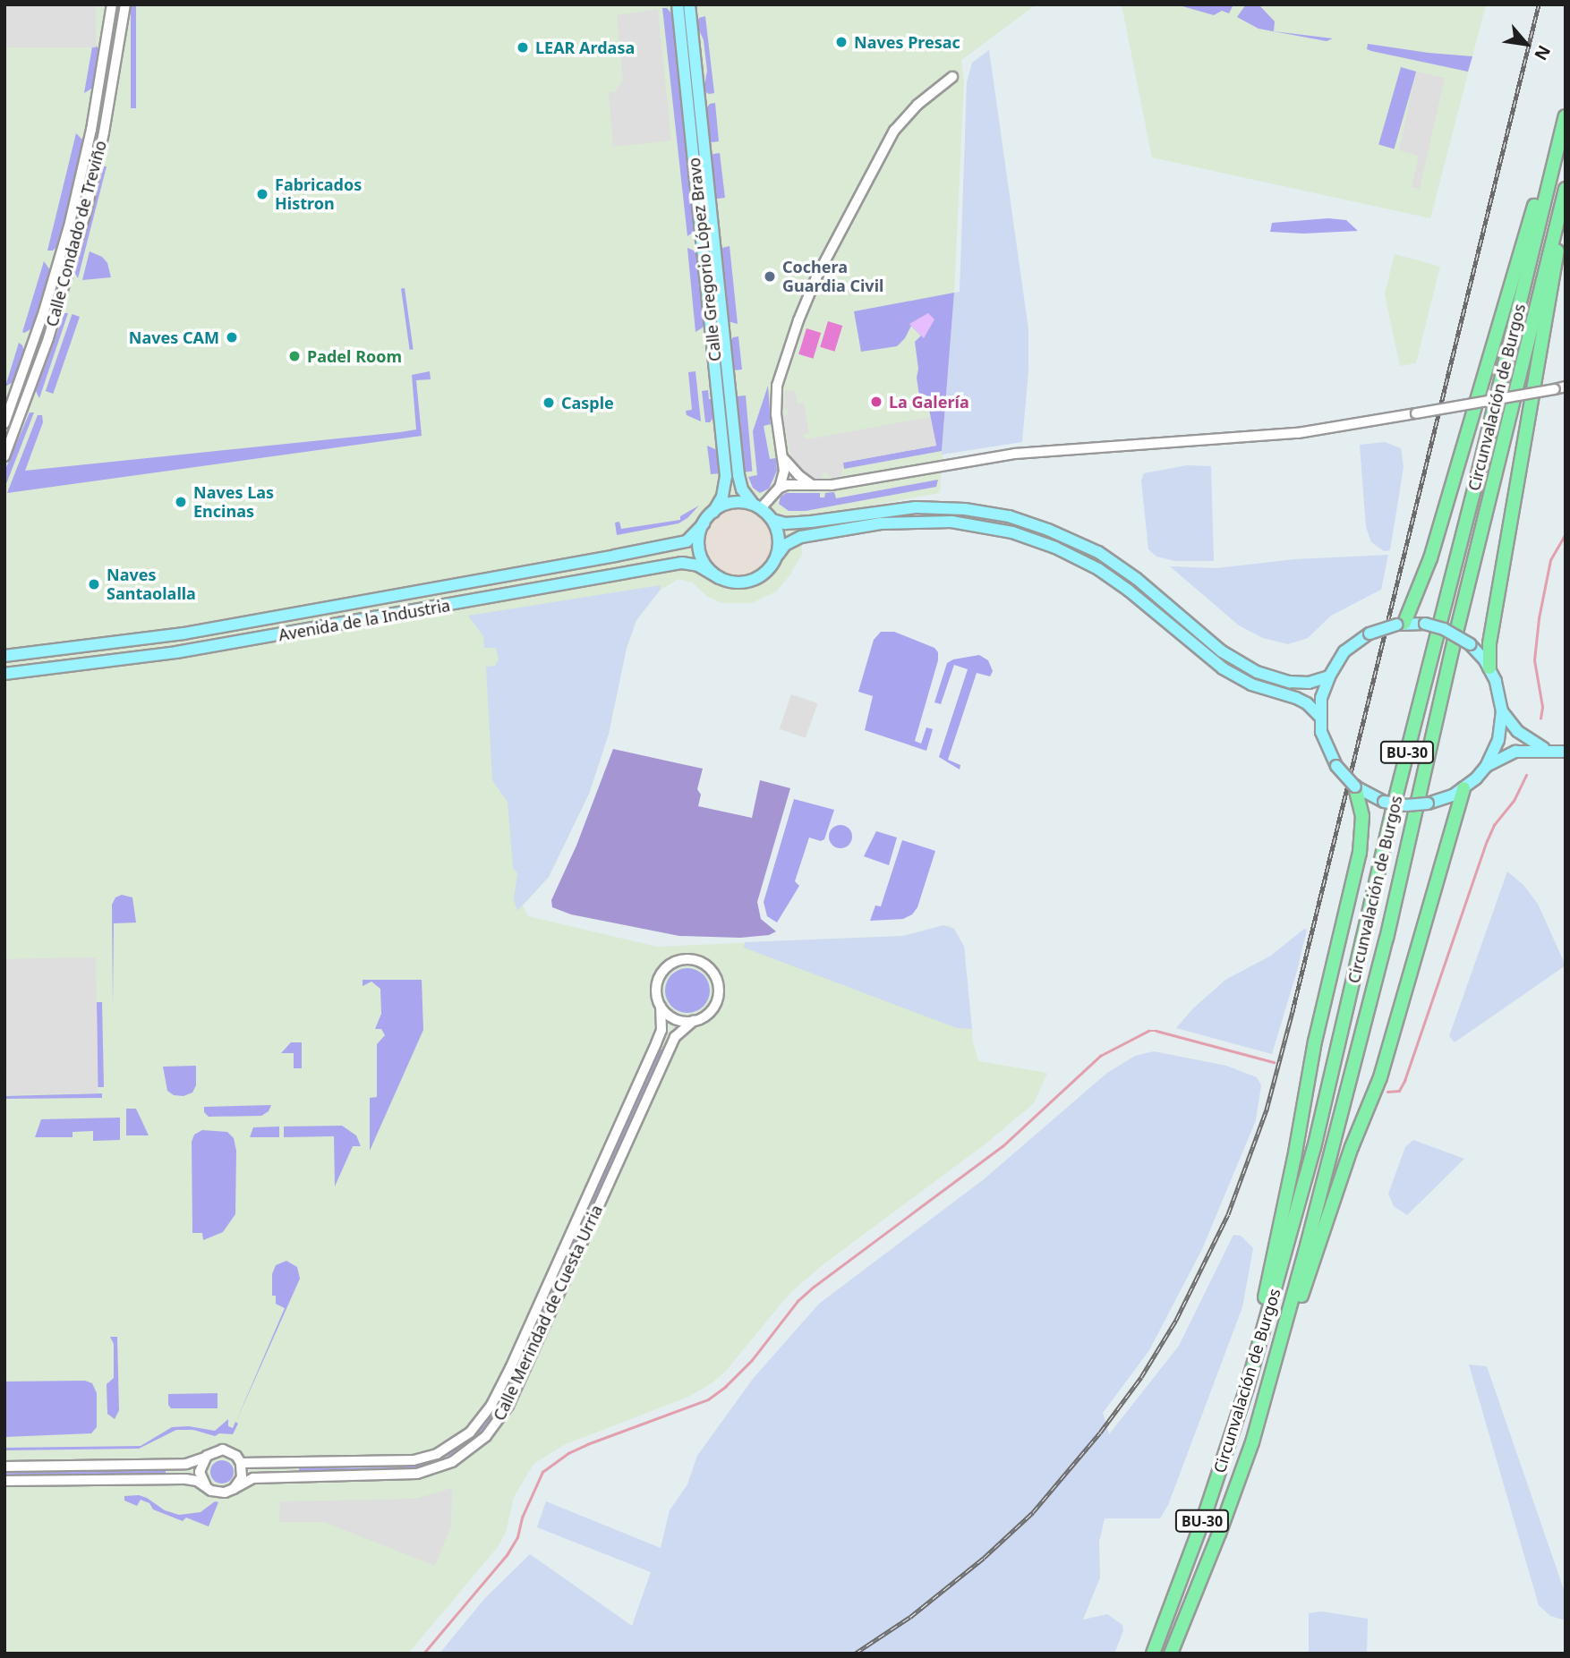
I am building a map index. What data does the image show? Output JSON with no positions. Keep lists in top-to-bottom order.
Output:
{
  "streets": {
    "highway": ["Circunvalación de Burgos", "BU-30"],
    "main road": ["Calle Gregorio López Bravo", "Avenida de la Industria"],
    "street": ["Calle Condado de Treviño", "Calle Merindad de Cuesta Urria"]
  },
  "crossings": [
    ["Calle Gregorio López Bravo", "Avenida de la Industria"]
  ],
  "places": [
    "Naves Presac",
    "LEAR Ardasa",
    "Fabricados Histron",
    "Cochera Guardia Civil",
    "Naves CAM",
    "Padel Room",
    "La Galería",
    "Casple",
    "Naves Las Encinas",
    "Naves Santaolalla"
  ],
  "north": "bottom right"
}
